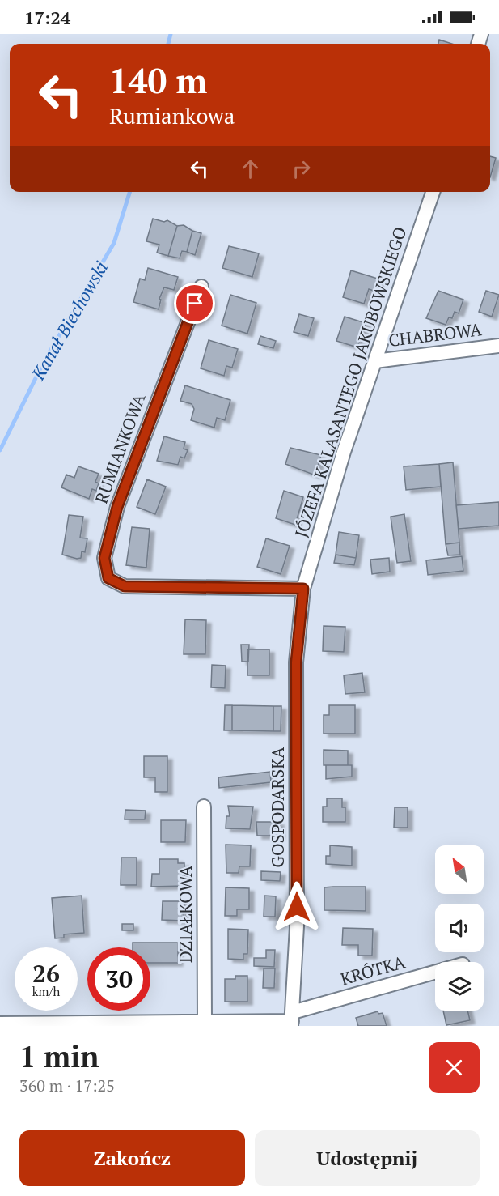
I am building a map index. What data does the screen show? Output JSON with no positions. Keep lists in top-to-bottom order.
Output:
{
  "streets": {
    "street": [
      "CHABROWA",
      "JÓZEFA KALASANTEGO JAKUBOWSKIEGO",
      "RUMIANKOWA",
      "GOSPODARSKA",
      "DZIAŁKOWA",
      "KRÓTKA"
    ]
  },
  "crossings": [
    ["CHABROWA", "JÓZEFA KALASANTEGO JAKUBOWSKIEGO"],
    ["JÓZEFA KALASANTEGO JAKUBOWSKIEGO", "RUMIANKOWA"],
    ["JÓZEFA KALASANTEGO JAKUBOWSKIEGO", "GOSPODARSKA"],
    ["RUMIANKOWA", "GOSPODARSKA"],
    ["GOSPODARSKA", "KRÓTKA"],
    ["DZIAŁKOWA", "KRÓTKA"]
  ],
  "water": ["Kanał Biechowski"],
  "north": "top left",
  "page": {
    "status": "17:24",
    "turn": ["140 m", "Rumiankowa"],
    "speed": "26 km/h",
    "limit": "30",
    "heading": ["1 min", "360 m · 17:25"],
    "buttons": ["Zakończ", "Udostępnij"]
  }
}
